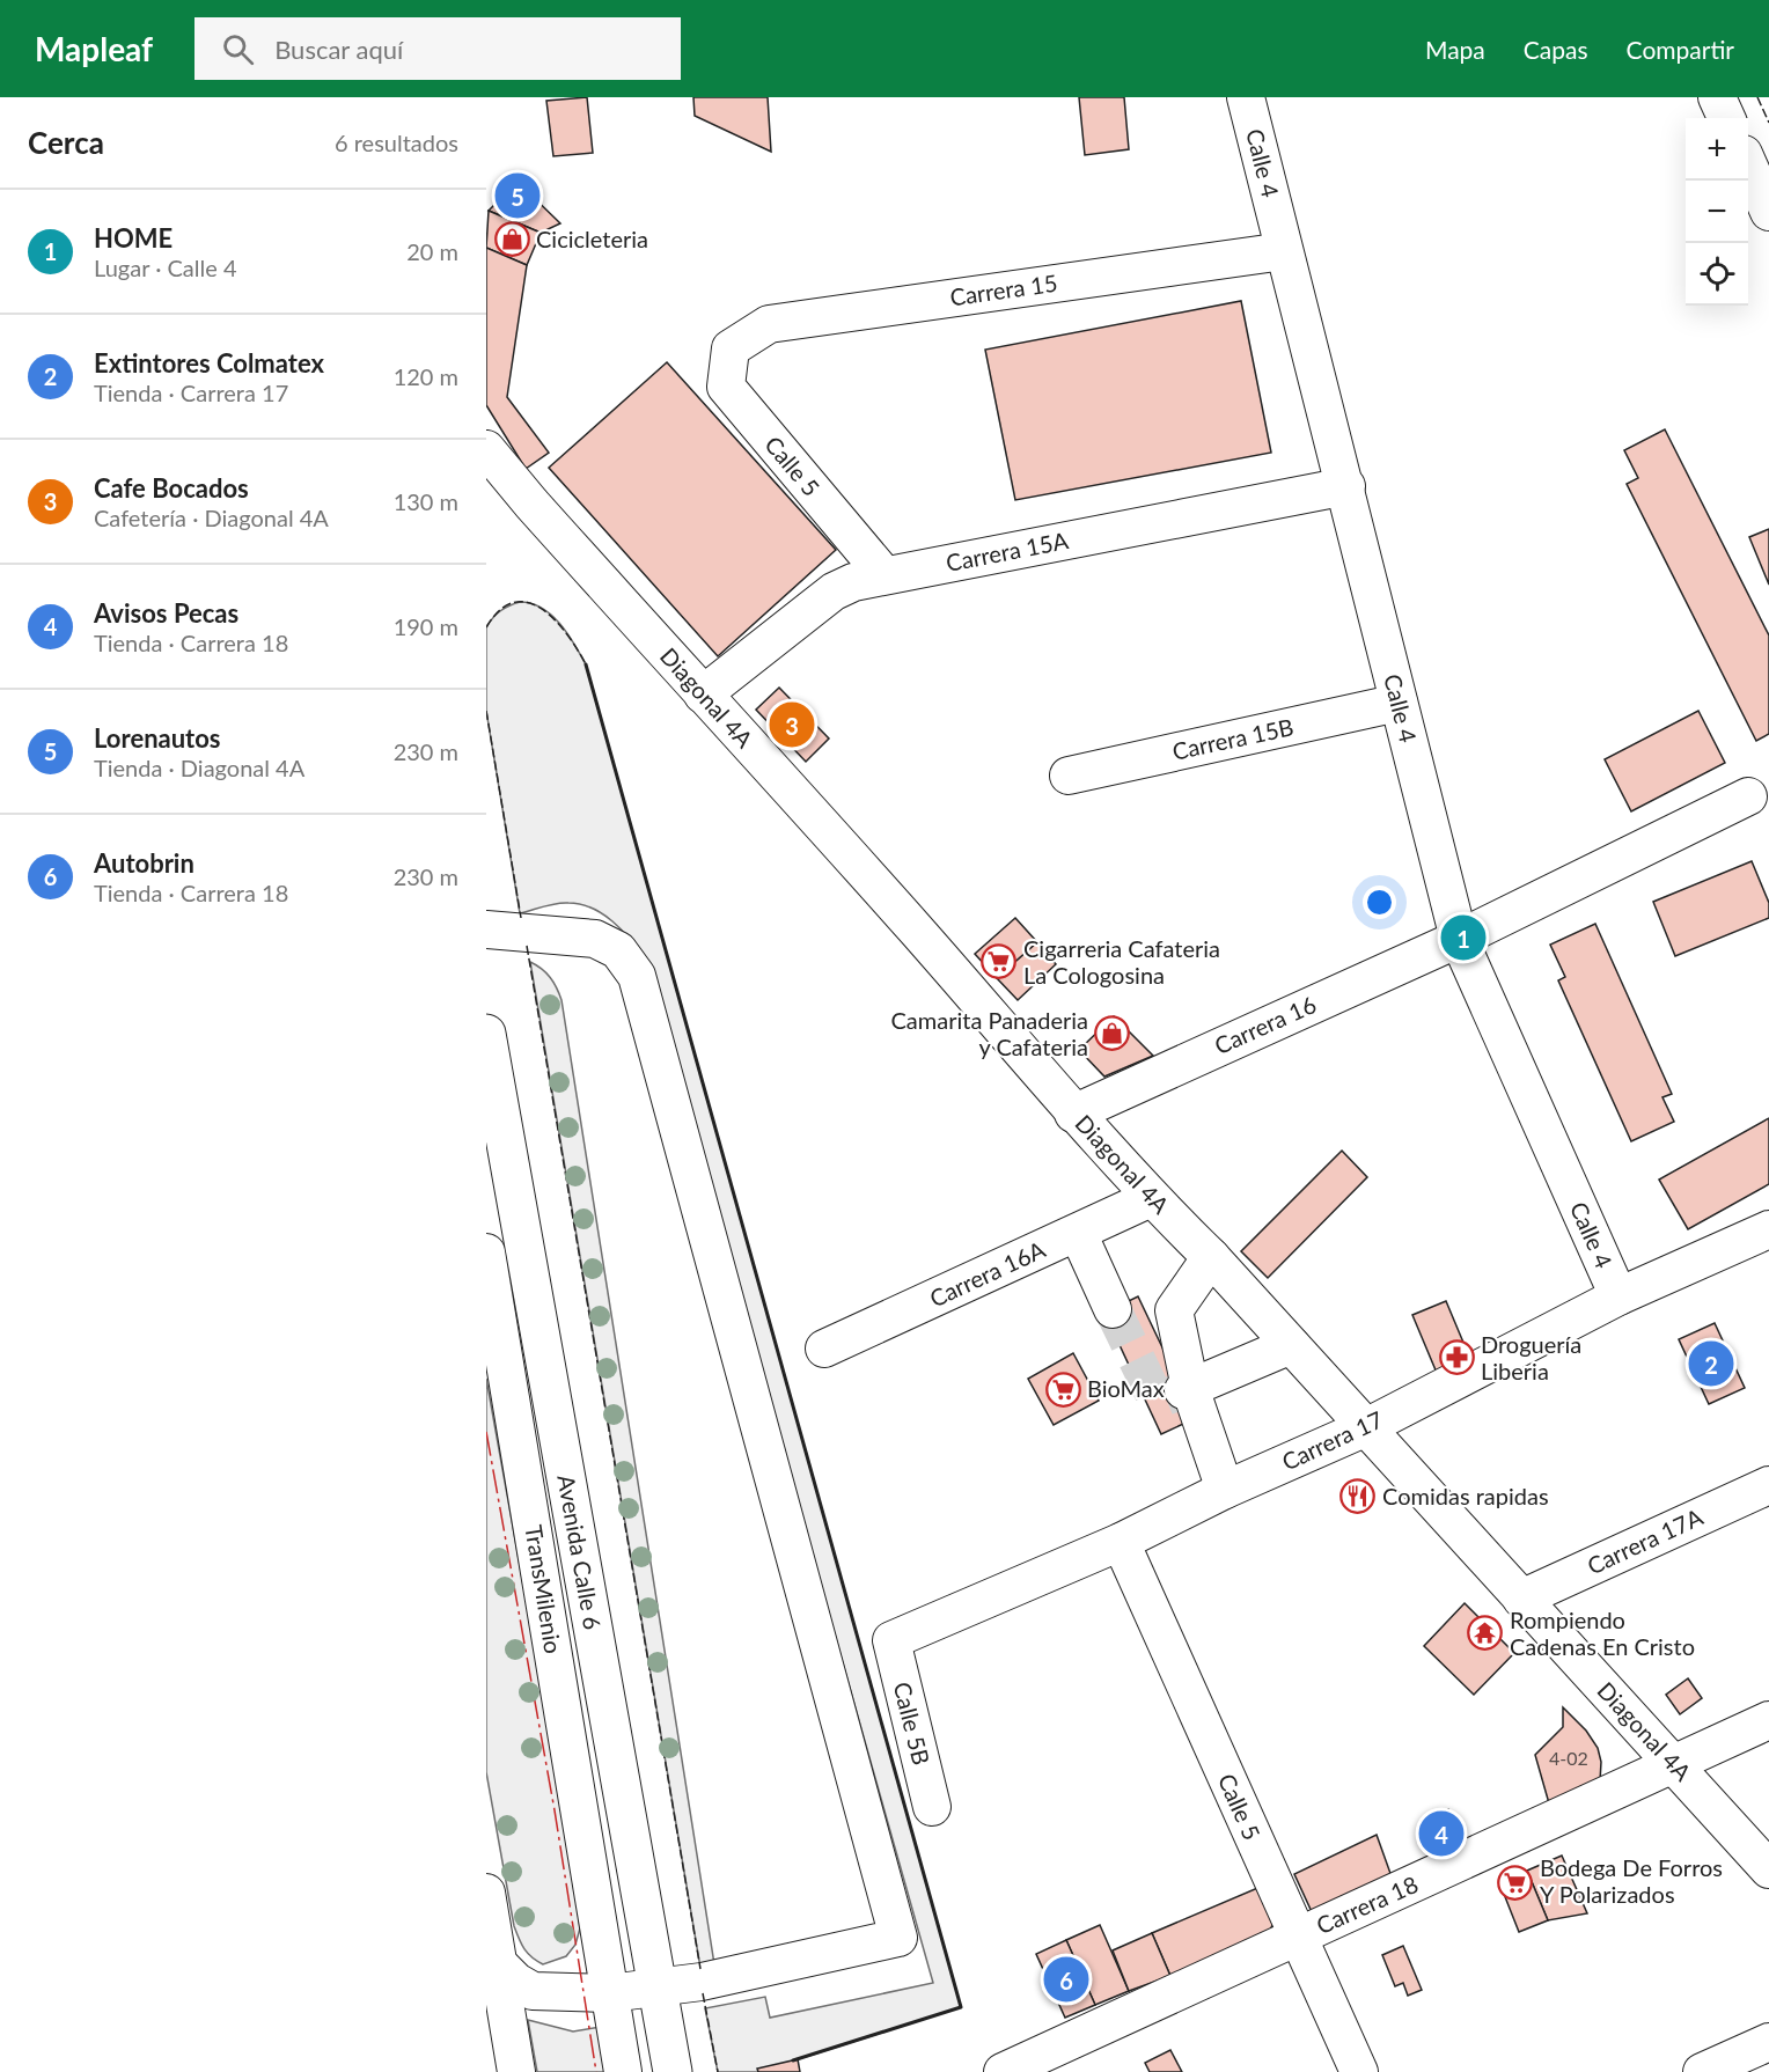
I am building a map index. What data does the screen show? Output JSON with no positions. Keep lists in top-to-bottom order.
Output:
{
  "streets": {
    "main road": ["Avenida Calle 6"],
    "street": [
      "Calle 4",
      "Carrera 15",
      "Calle 5",
      "Carrera 15A",
      "Diagonal 4A",
      "Carrera 15B",
      "Carrera 16",
      "Carrera 16A",
      "Carrera 17",
      "Carrera 17A",
      "TransMilenio",
      "Calle 5B",
      "Carrera 18"
    ]
  },
  "crossings": [
    ["Calle 4", "Carrera 15"],
    ["Calle 4", "Carrera 15A"],
    ["Calle 4", "Carrera 15B"],
    ["Calle 4", "Carrera 16"],
    ["Calle 4", "Carrera 17"],
    ["Carrera 15", "Calle 5"],
    ["Calle 5", "Carrera 15A"],
    ["Calle 5", "Carrera 17"],
    ["Calle 5", "Carrera 18"],
    ["Carrera 15A", "Diagonal 4A"],
    ["Diagonal 4A", "Carrera 16"],
    ["Diagonal 4A", "Carrera 16A"],
    ["Diagonal 4A", "Carrera 17"],
    ["Diagonal 4A", "Carrera 17A"],
    ["Diagonal 4A", "Carrera 18"],
    ["Carrera 17", "Calle 5B"]
  ],
  "places": {
    "shop": ["Cicicleteria", "Camarita Panaderia y Cafateria"],
    "supermarket": ["Cigarreria Cafateria La Cologosina", "BioMax", "Bodega De Forros Y Polarizados"],
    "pharmacy": ["Droguería Liberia"],
    "restaurant": ["Comidas rapidas"],
    "temple": ["Rompiendo Cadenas En Cristo"]
  },
  "house_numbers": ["4-02"],
  "page": {
    "header": "Mapleaf",
    "search": "Buscar aquí",
    "nav": ["Mapa", "Capas", "Compartir"],
    "heading": ["Cerca", "6 resultados"],
    "map_buttons": ["+", "−"],
    "pins": [
      "5",
      "3",
      "1",
      "2",
      "4",
      "6"
    ],
    "list": [
      {
        "mark": "1",
        "name": "HOME",
        "note": "Lugar · Calle 4",
        "value": "20 m"
      },
      {
        "mark": "2",
        "name": "Extintores Colmatex",
        "note": "Tienda · Carrera 17",
        "value": "120 m"
      },
      {
        "mark": "3",
        "name": "Cafe Bocados",
        "note": "Cafetería · Diagonal 4A",
        "value": "130 m"
      },
      {
        "mark": "4",
        "name": "Avisos Pecas",
        "note": "Tienda · Carrera 18",
        "value": "190 m"
      },
      {
        "mark": "5",
        "name": "Lorenautos",
        "note": "Tienda · Diagonal 4A",
        "value": "230 m"
      },
      {
        "mark": "6",
        "name": "Autobrin",
        "note": "Tienda · Carrera 18",
        "value": "230 m"
      }
    ]
  }
}
